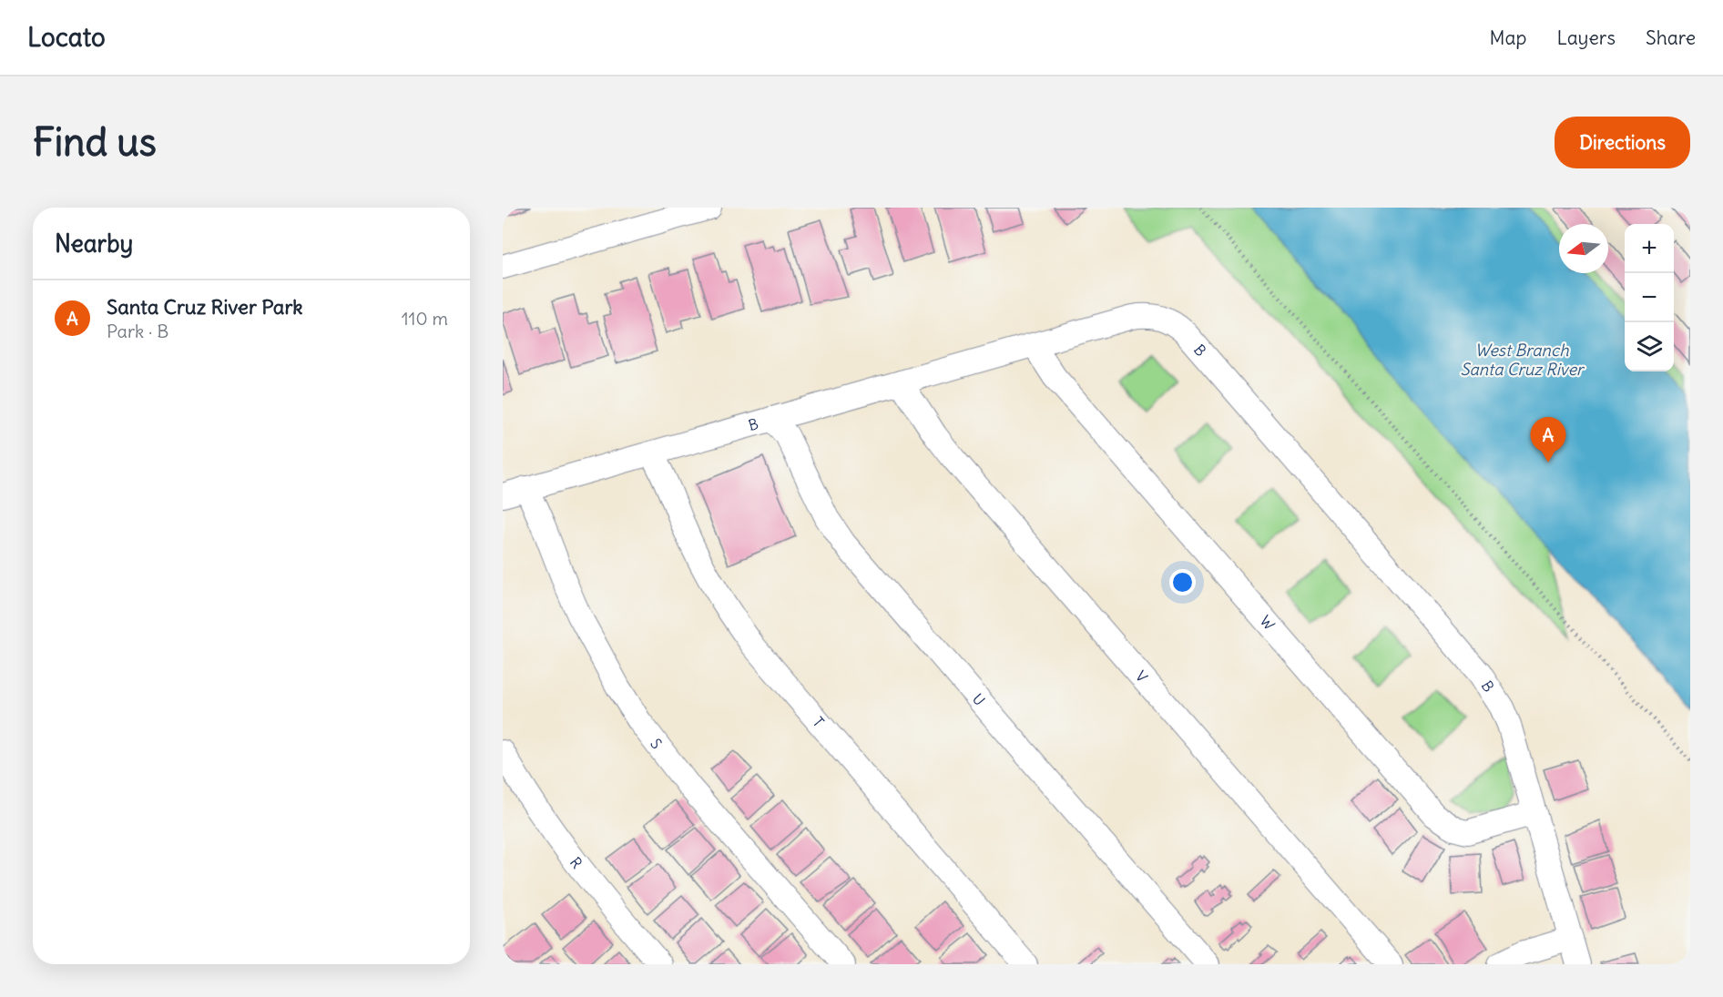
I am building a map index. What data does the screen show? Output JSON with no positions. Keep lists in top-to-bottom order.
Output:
{
  "streets": {
    "street": [
      "B",
      "W",
      "V",
      "U",
      "T",
      "S",
      "R"
    ]
  },
  "crossings": [
    ["B", "W"],
    ["B", "V"],
    ["B", "U"],
    ["B", "T"],
    ["B", "S"]
  ],
  "water": ["West Branch Santa Cruz River"],
  "north": "left",
  "page": {
    "header": "Locato",
    "nav": ["Map", "Layers", "Share"],
    "buttons": "Directions",
    "title": "Find us",
    "heading": "Nearby",
    "map_buttons": ["+", "−"],
    "list": [
      {
        "mark": "A",
        "name": "Santa Cruz River Park",
        "note": "Park · B",
        "value": "110 m"
      }
    ],
    "pins": "A"
  }
}
